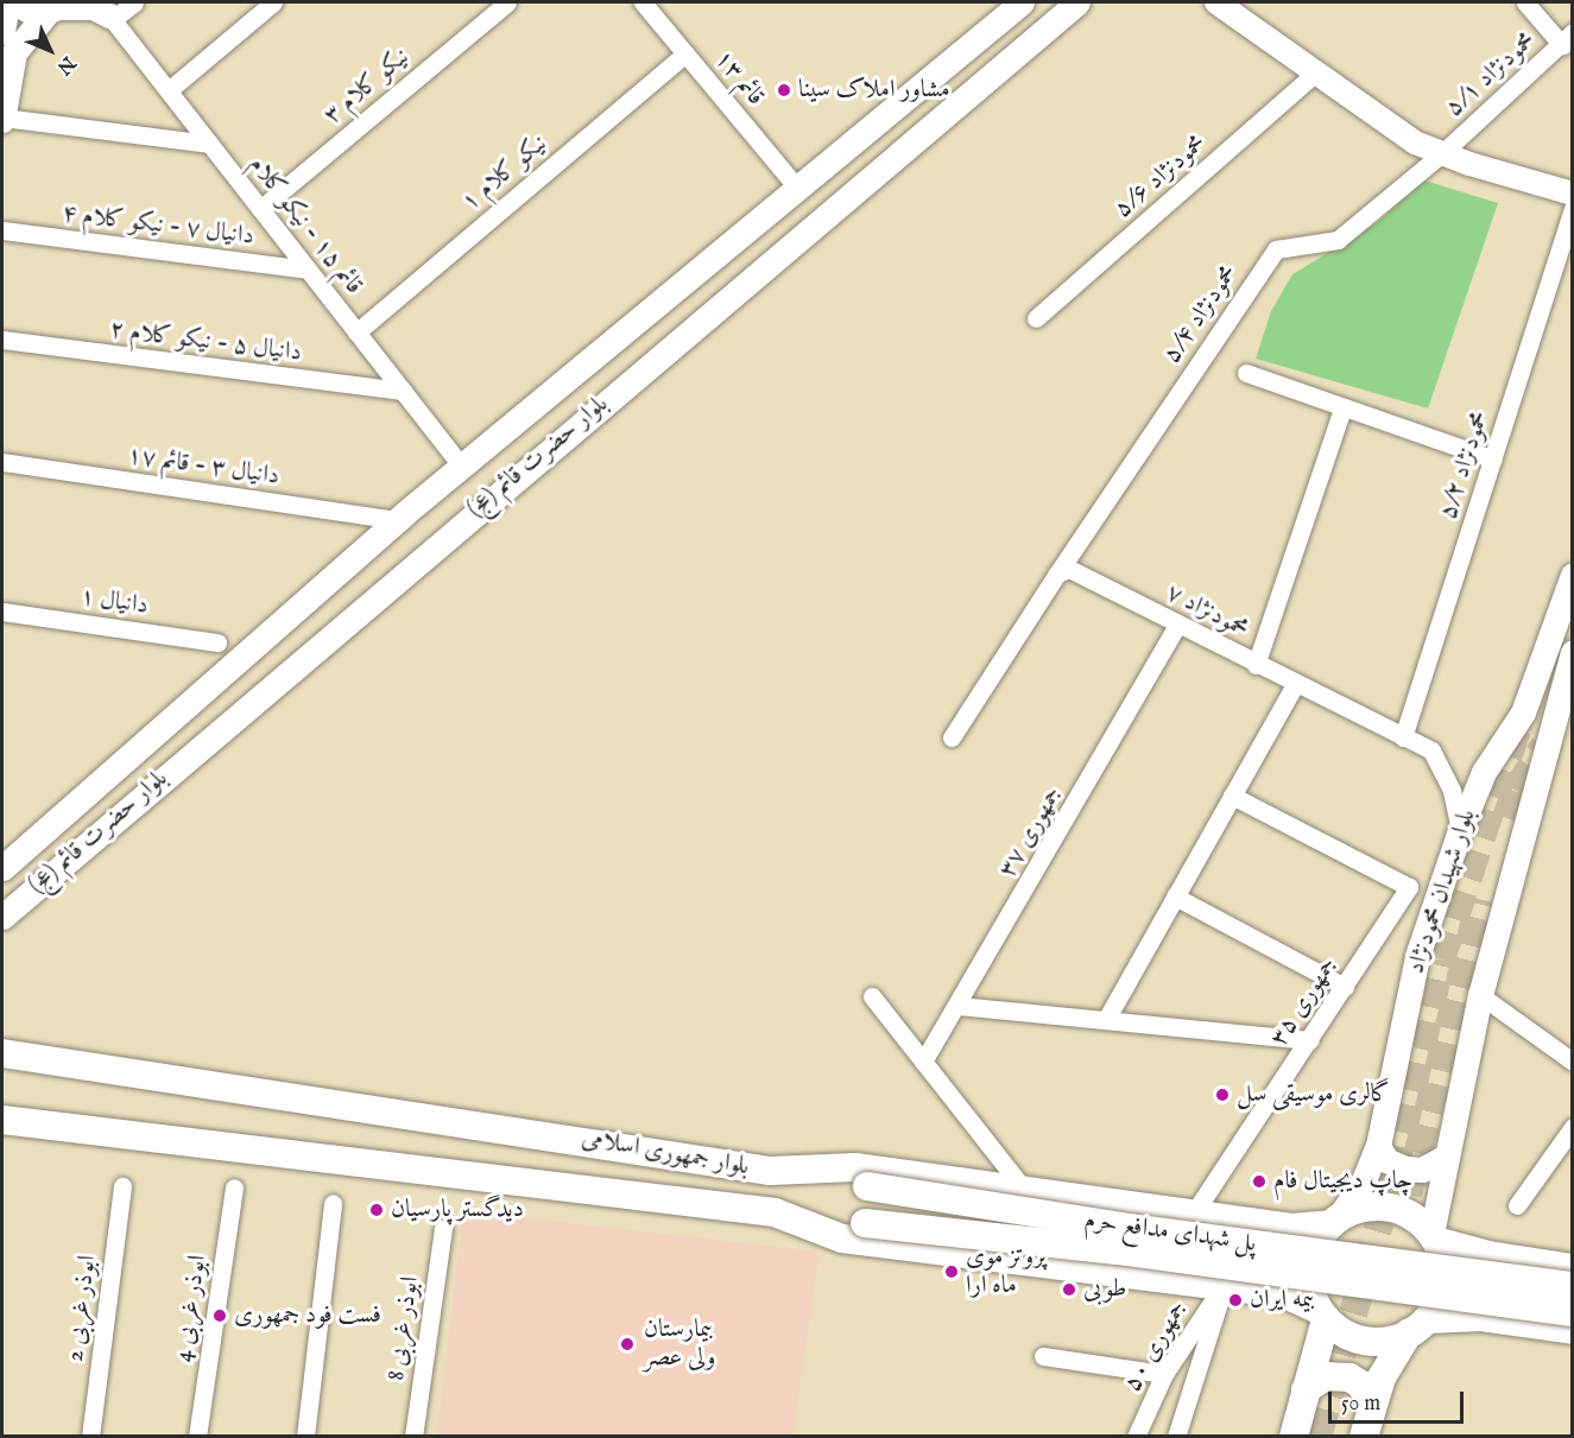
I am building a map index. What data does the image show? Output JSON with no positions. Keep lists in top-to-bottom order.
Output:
{
  "streets": {
    "main road": [
      "بلوار حضرت قائم (عج)",
      "بلوار شهیدان محمودنژاد",
      "بلوار جمهوری اسلامی",
      "پل شهدای مدافع حرم"
    ],
    "street": [
      "محمودنژاد ۵/۱",
      "قائم ۱۳",
      "نیکو کلام ۳",
      "نیکو کلام ۱",
      "محمودنژاد ۵/۶",
      "دانیال ۷ - نیکو کلام ۴",
      "قائم ۱۵ - نیکو کلام",
      "محمودنژاد ۵/۴",
      "دانیال ۵ - نیکو کلام ۲",
      "محمودنژاد ۵/۲",
      "دانیال ۳ - قائم ۱۷",
      "دانیال ۱",
      "محمودنژاد ۷",
      "جمهوری ۳۷",
      "جمهوری ۳۵",
      "ابوذر غربی 2",
      "ابوذر غربی 4",
      "ابوذر غربی 8",
      "جمهوری ۵۰"
    ]
  },
  "crossings": [
    ["محمودنژاد ۵/۱", "محمودنژاد ۵/۴"],
    ["قائم ۱۳", "نیکو کلام ۱"],
    ["قائم ۱۳", "بلوار حضرت قائم (عج)"],
    ["نیکو کلام ۳", "قائم ۱۵ - نیکو کلام"],
    ["نیکو کلام ۱", "قائم ۱۵ - نیکو کلام"],
    ["دانیال ۷ - نیکو کلام ۴", "قائم ۱۵ - نیکو کلام"],
    ["قائم ۱۵ - نیکو کلام", "دانیال ۵ - نیکو کلام ۲"],
    ["قائم ۱۵ - نیکو کلام", "بلوار حضرت قائم (عج)"],
    ["محمودنژاد ۵/۴", "محمودنژاد ۷"],
    ["بلوار حضرت قائم (عج)", "دانیال ۳ - قائم ۱۷"],
    ["محمودنژاد ۵/۲", "محمودنژاد ۷"],
    ["محمودنژاد ۷", "جمهوری ۳۷"],
    ["محمودنژاد ۷", "بلوار شهیدان محمودنژاد"],
    ["بلوار شهیدان محمودنژاد", "بلوار جمهوری اسلامی"],
    ["جمهوری ۳۵", "بلوار جمهوری اسلامی"],
    ["بلوار جمهوری اسلامی", "پل شهدای مدافع حرم"],
    ["بلوار جمهوری اسلامی", "جمهوری ۵۰"]
  ],
  "places": [
    "مشاور املاک سینا",
    "گالری موسیقی سل",
    "چاپ دیجیتال فام",
    "دیدگستر پارسیان",
    "پروتز موی ماه ارا",
    "طوبی",
    "بیمه ایران",
    "فست فود جمهوری",
    "بیمارستان ولی عصر"
  ],
  "scale_bar": "50 m",
  "north": "bottom right"
}
